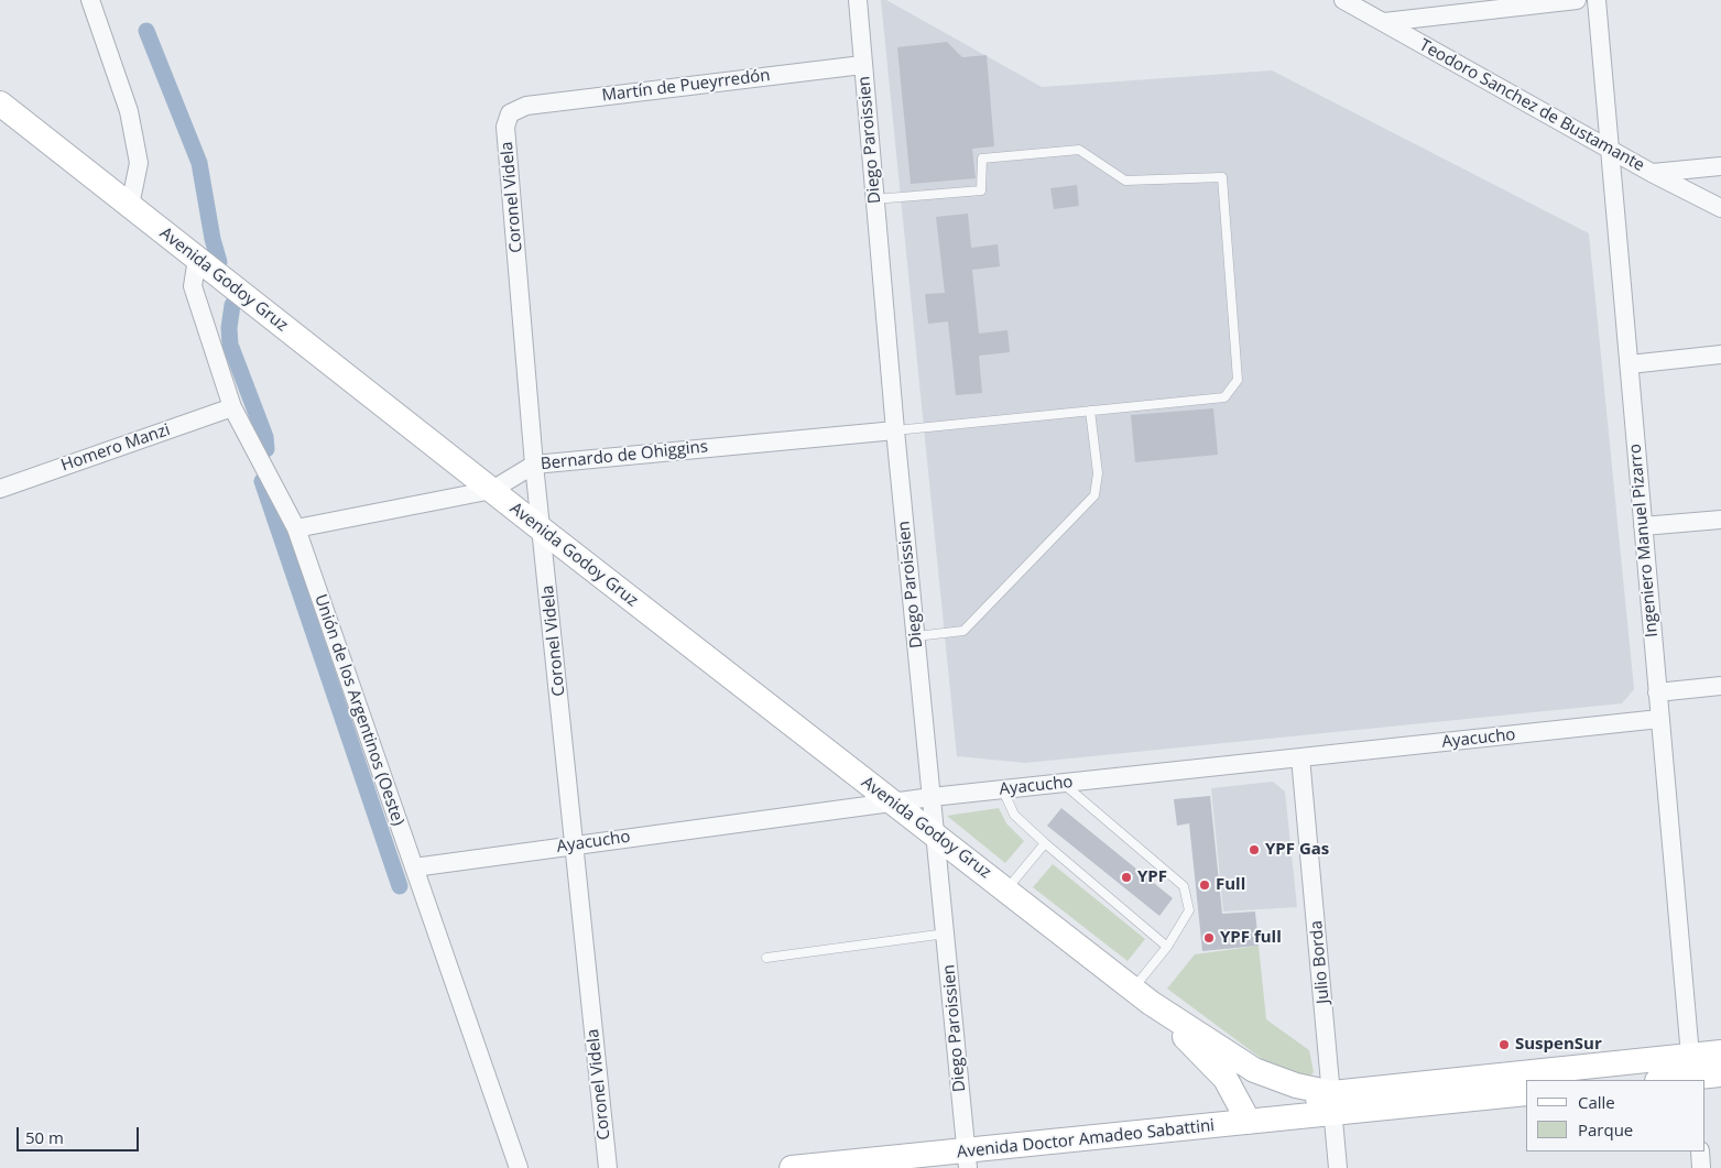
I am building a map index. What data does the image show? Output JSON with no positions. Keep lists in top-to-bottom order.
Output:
{
  "streets": {
    "main road": ["Avenida Godoy Gruz", "Avenida Doctor Amadeo Sabattini"],
    "street": [
      "Martín de Pueyrredón",
      "Teodoro Sanchez de Bustamante",
      "Diego Paroissien",
      "Coronel Videla",
      "Homero Manzi",
      "Bernardo de Ohiggins",
      "Ingeniero Manuel Pizarro",
      "Unión de los Argentinos (Oeste)",
      "Ayacucho",
      "Julio Borda"
    ]
  },
  "crossings": [
    ["Martín de Pueyrredón", "Diego Paroissien"],
    ["Martín de Pueyrredón", "Coronel Videla"],
    ["Teodoro Sanchez de Bustamante", "Ingeniero Manuel Pizarro"],
    ["Diego Paroissien", "Avenida Godoy Gruz"],
    ["Diego Paroissien", "Bernardo de Ohiggins"],
    ["Diego Paroissien", "Ayacucho"],
    ["Diego Paroissien", "Avenida Doctor Amadeo Sabattini"],
    ["Coronel Videla", "Avenida Godoy Gruz"],
    ["Coronel Videla", "Bernardo de Ohiggins"],
    ["Coronel Videla", "Ayacucho"],
    ["Avenida Godoy Gruz", "Bernardo de Ohiggins"],
    ["Avenida Godoy Gruz", "Unión de los Argentinos (Oeste)"],
    ["Avenida Godoy Gruz", "Ayacucho"],
    ["Avenida Godoy Gruz", "Julio Borda"],
    ["Avenida Godoy Gruz", "Avenida Doctor Amadeo Sabattini"],
    ["Homero Manzi", "Unión de los Argentinos (Oeste)"],
    ["Bernardo de Ohiggins", "Unión de los Argentinos (Oeste)"],
    ["Ingeniero Manuel Pizarro", "Ayacucho"],
    ["Ingeniero Manuel Pizarro", "Avenida Doctor Amadeo Sabattini"],
    ["Unión de los Argentinos (Oeste)", "Ayacucho"],
    ["Ayacucho", "Julio Borda"],
    ["Julio Borda", "Avenida Doctor Amadeo Sabattini"]
  ],
  "places": [
    "YPF Gas",
    "YPF",
    "Full",
    "YPF full",
    "SuspenSur"
  ],
  "legend": ["Calle", "Parque"],
  "scale_bar": "50 m"
}
